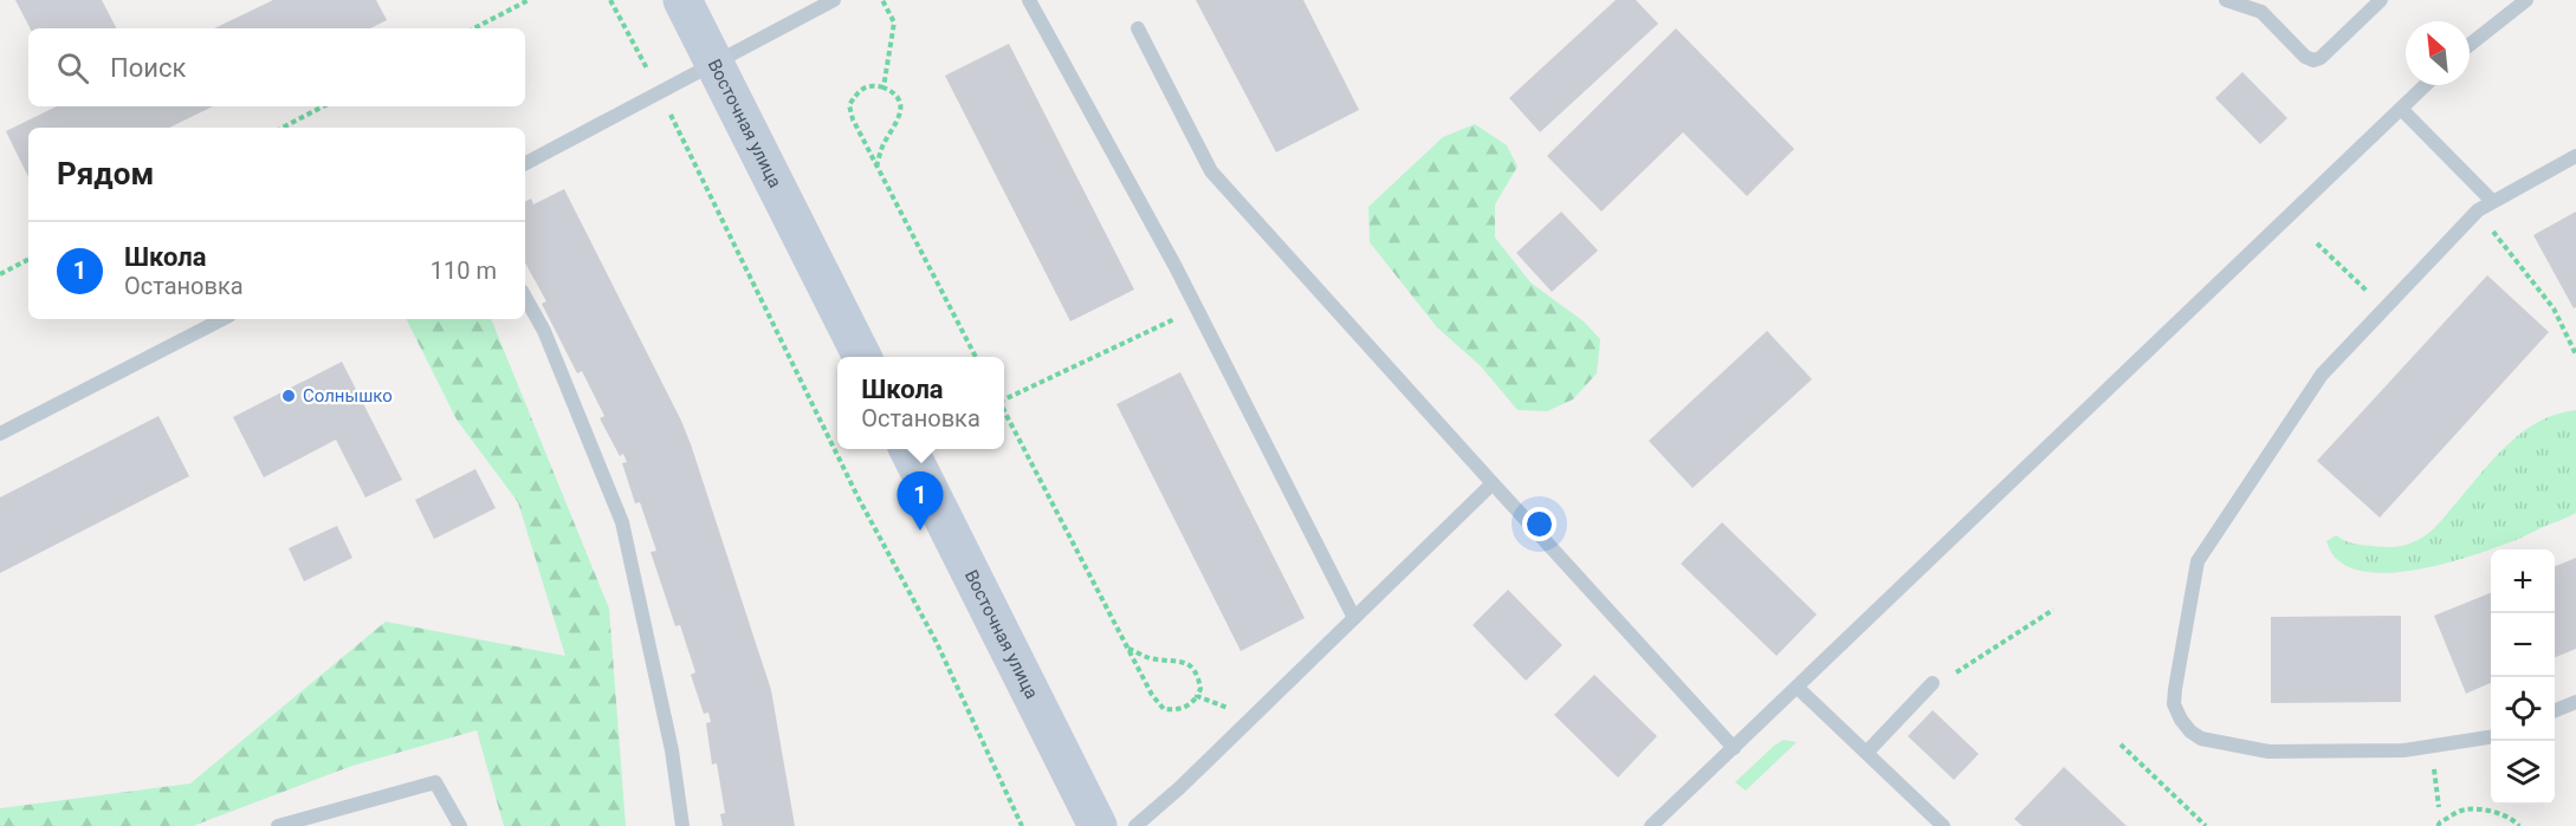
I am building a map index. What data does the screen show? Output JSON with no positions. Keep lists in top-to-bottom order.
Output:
{
  "streets": {
    "main road": ["Восточная улица"]
  },
  "places": ["Солнышко"],
  "north": "top left",
  "page": {
    "search": "Поиск",
    "heading": "Рядом",
    "list": [
      {
        "mark": "1",
        "name": "Школа",
        "note": "Остановка",
        "value": "110 m"
      }
    ],
    "popup": ["Школа", "Остановка"],
    "pins": "1",
    "map_buttons": ["+", "−"]
  }
}
